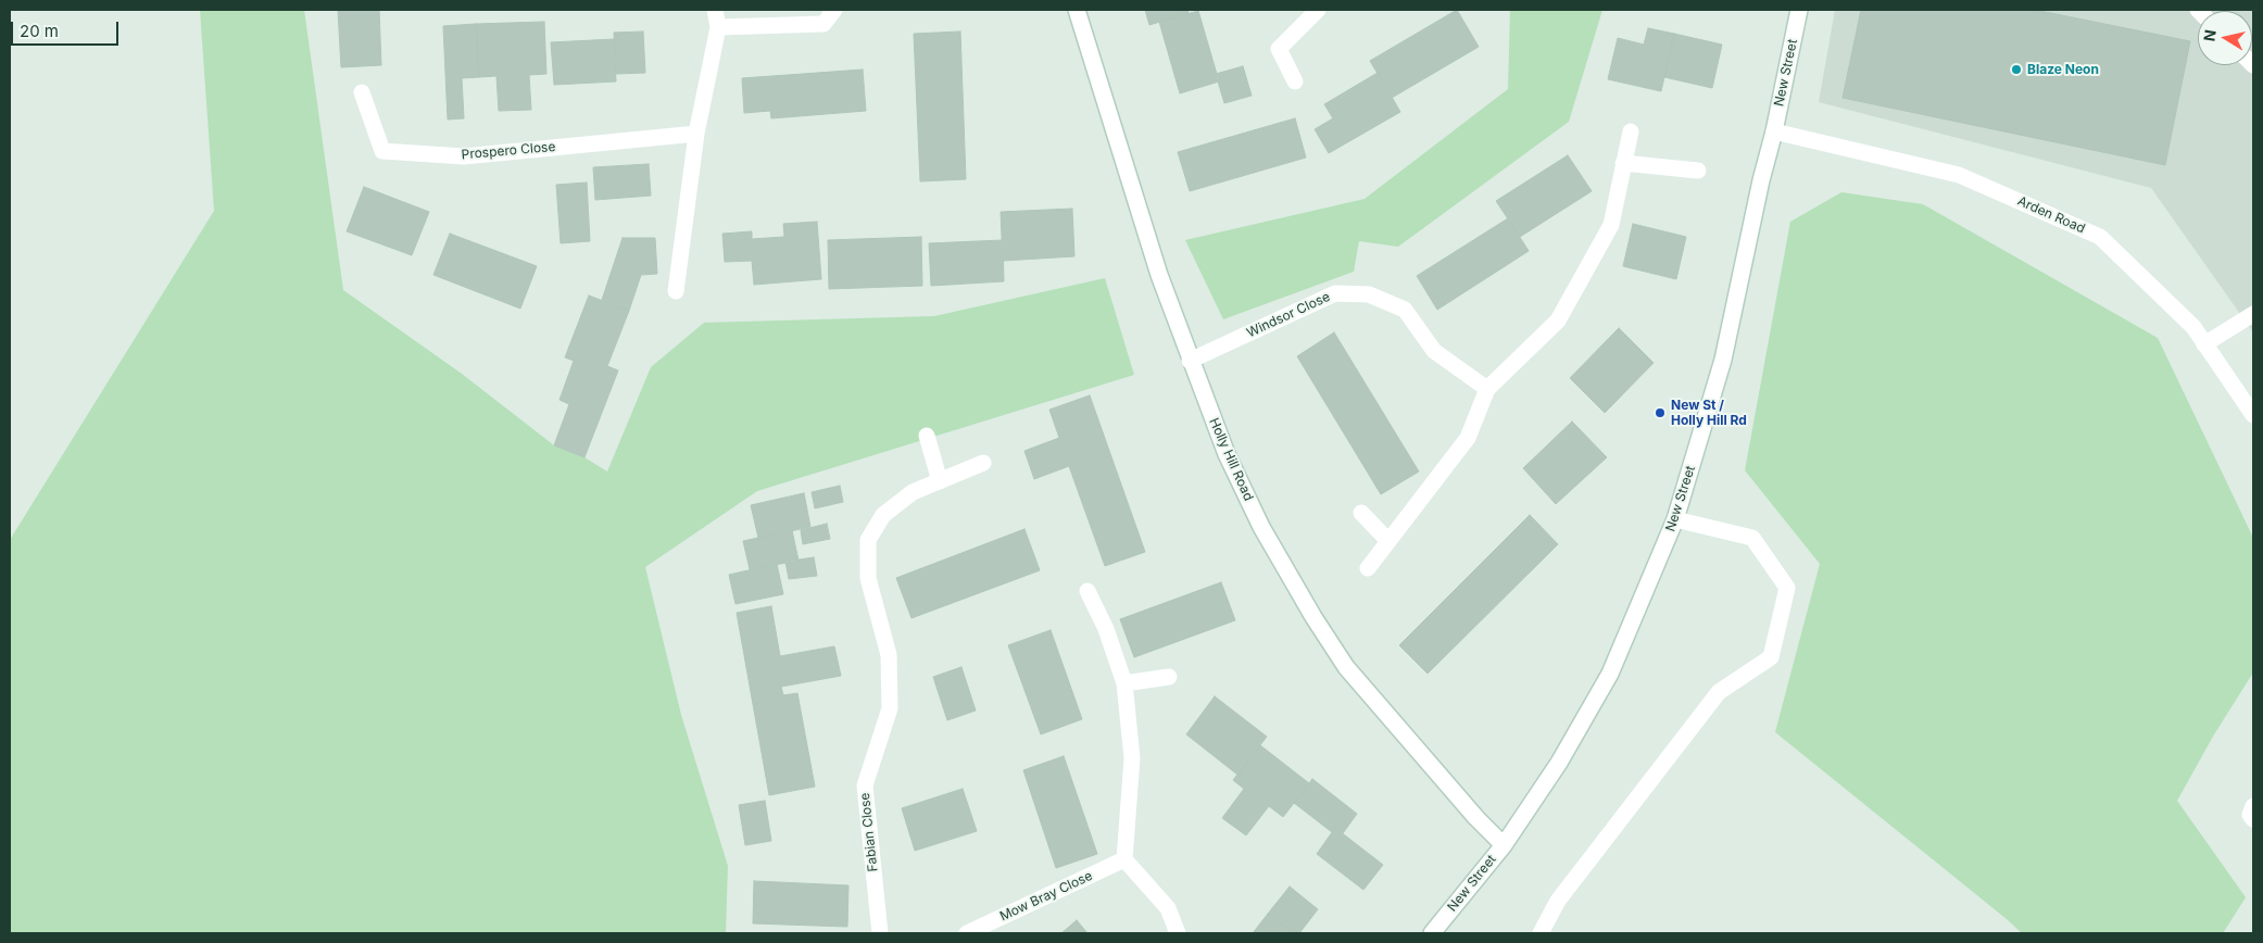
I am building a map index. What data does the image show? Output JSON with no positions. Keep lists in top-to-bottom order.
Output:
{
  "streets": {
    "street": [
      "New Street",
      "Prospero Close",
      "Arden Road",
      "Windsor Close",
      "Holly Hill Road",
      "Fabian Close",
      "Mow Bray Close"
    ]
  },
  "crossings": [
    ["New Street", "Arden Road"],
    ["New Street", "Holly Hill Road"],
    ["Windsor Close", "Holly Hill Road"]
  ],
  "places": ["Blaze Neon", "New St / Holly Hill Rd"],
  "scale_bar": "20 m",
  "north": "left"
}
